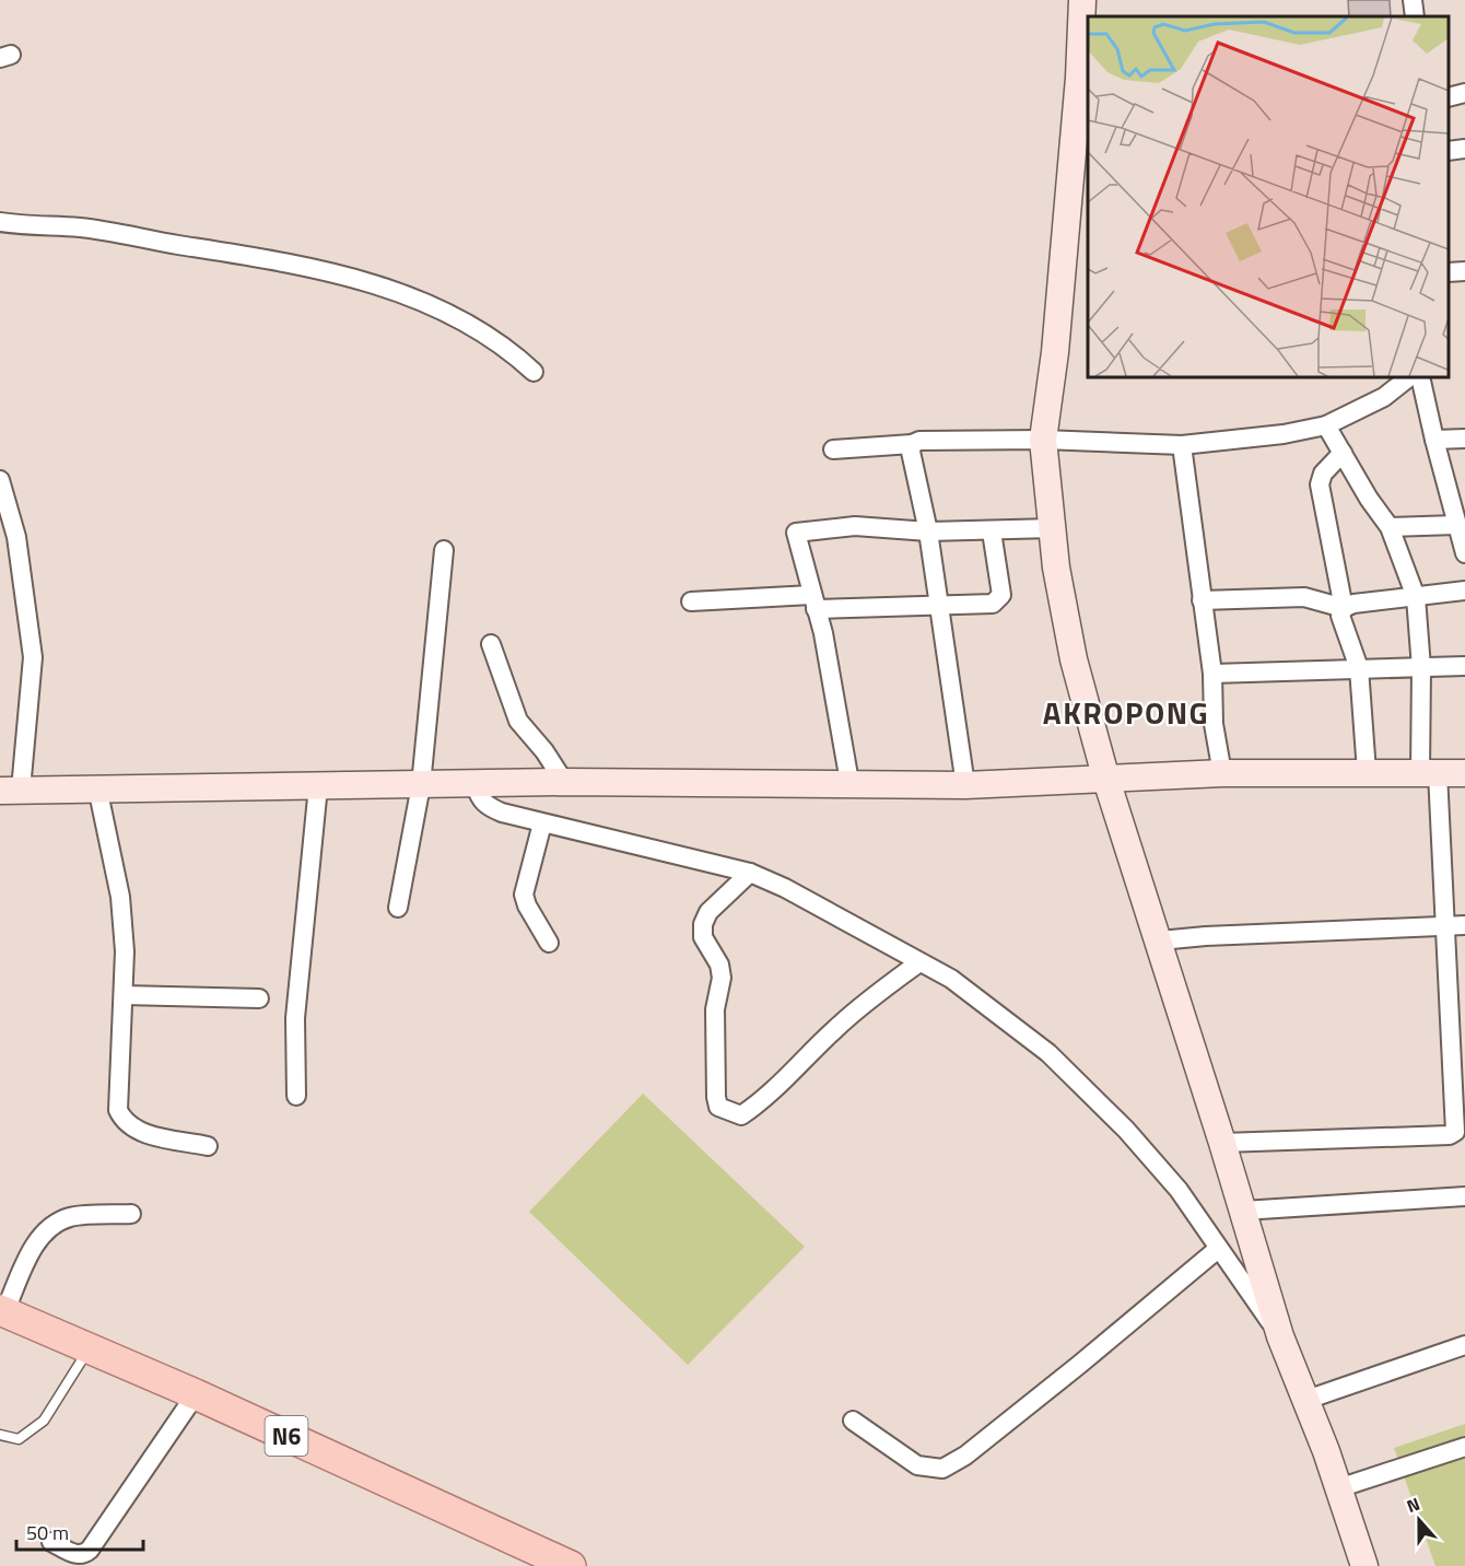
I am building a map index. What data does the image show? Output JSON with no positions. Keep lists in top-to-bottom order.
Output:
{
  "streets": {
    "main road": ["N6"]
  },
  "districts": ["AKROPONG"],
  "scale_bar": "50 m",
  "north": "top"
}
